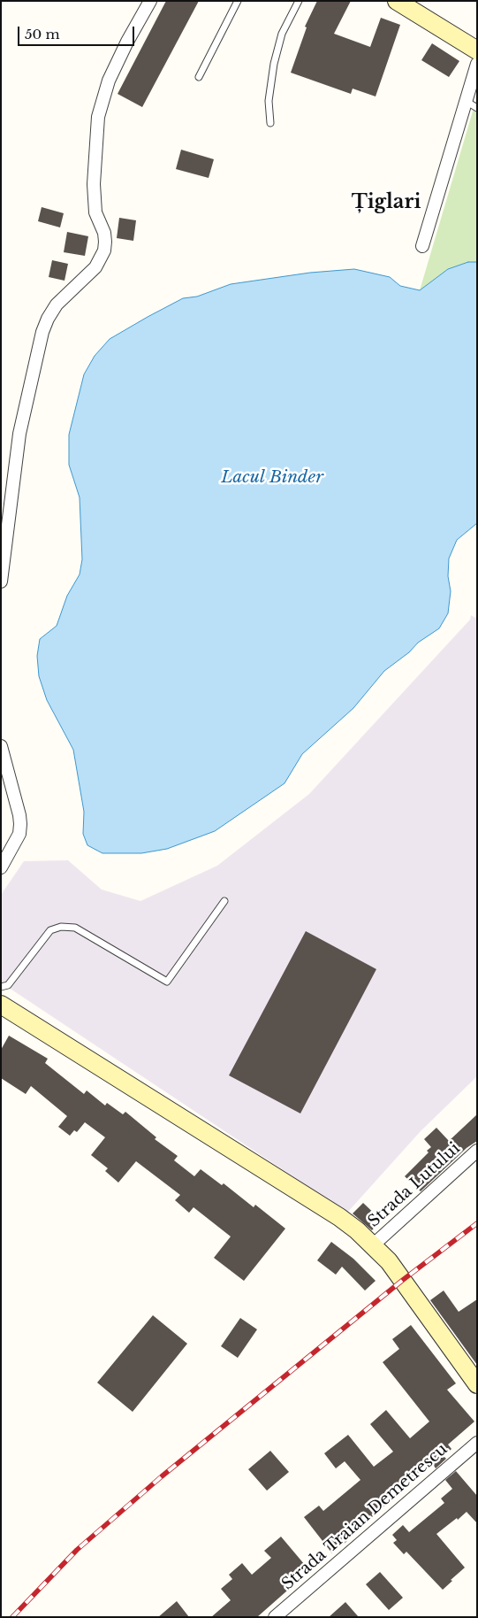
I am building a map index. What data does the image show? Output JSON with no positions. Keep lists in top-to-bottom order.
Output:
{
  "streets": {
    "street": ["Strada Lutului", "Strada Traian Demetrescu"]
  },
  "districts": ["Țiglari"],
  "water": ["Lacul Binder"],
  "scale_bar": "50 m"
}
